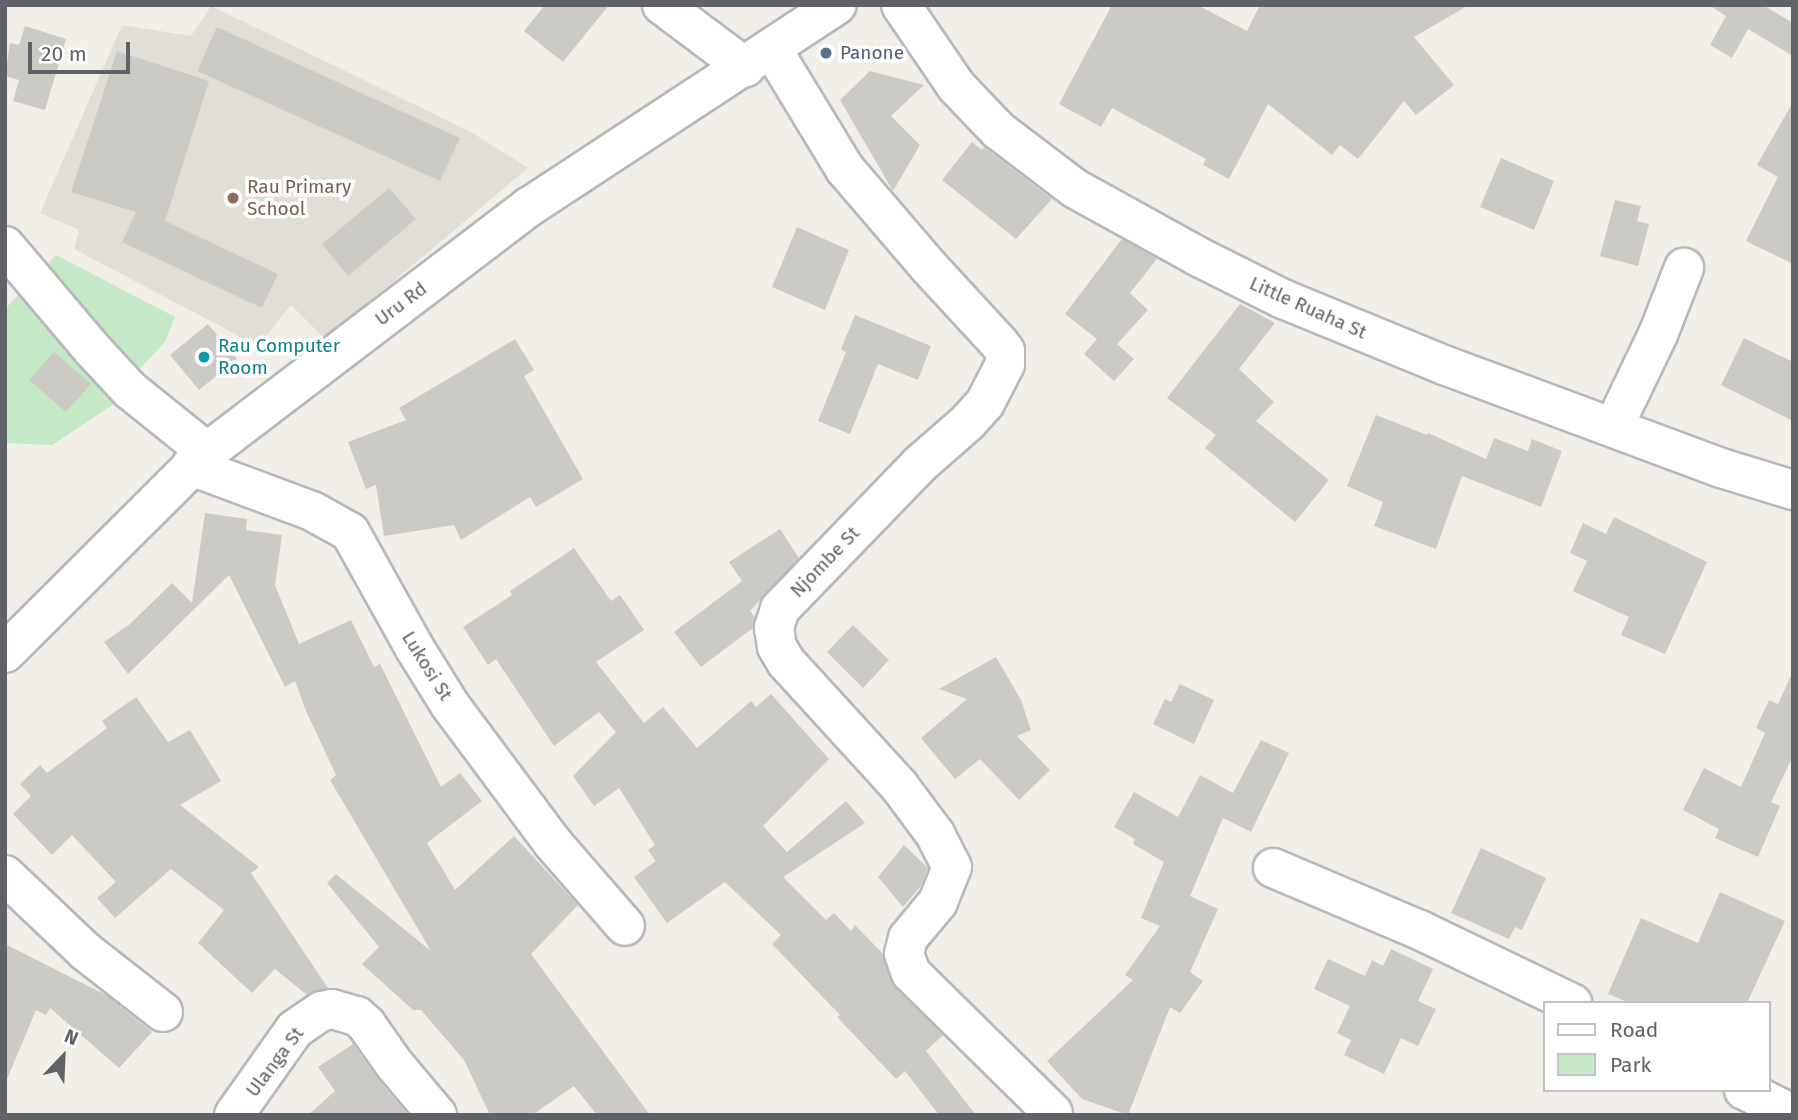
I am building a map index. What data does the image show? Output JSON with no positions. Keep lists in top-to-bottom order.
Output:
{
  "streets": {
    "street": [
      "Uru Rd",
      "Little Ruaha St",
      "Njombe St",
      "Lukosi St",
      "Ulanga St"
    ]
  },
  "crossings": [
    ["Uru Rd", "Njombe St"],
    ["Uru Rd", "Lukosi St"]
  ],
  "places": ["Panone", "Rau Primary School", "Rau Computer Room"],
  "legend": ["Road", "Park"],
  "scale_bar": "20 m",
  "north": "top right"
}
